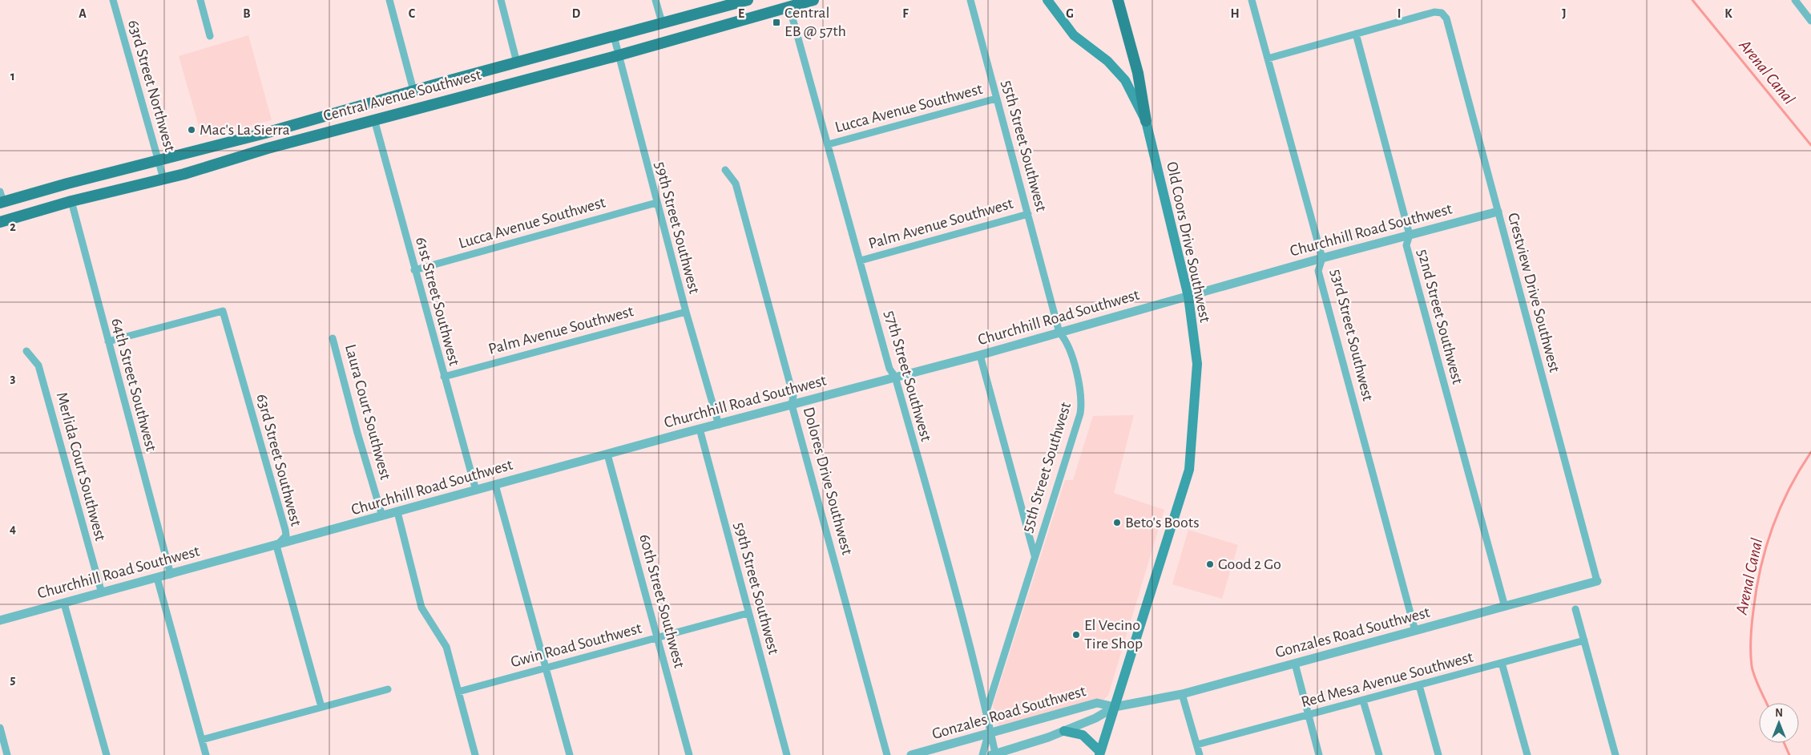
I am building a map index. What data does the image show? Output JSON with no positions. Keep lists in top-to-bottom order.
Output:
{
  "streets": {
    "main road": ["Central Avenue Southwest", "Old Coors Drive Southwest"],
    "street": [
      "63rd Street Northwest",
      "Lucca Avenue Southwest",
      "55th Street Southwest",
      "Palm Avenue Southwest",
      "59th Street Southwest",
      "Churchhill Road Southwest",
      "Crestview Drive Southwest",
      "61st Street Southwest",
      "52nd Street Southwest",
      "53rd Street Southwest",
      "57th Street Southwest",
      "64th Street Southwest",
      "Laura Court Southwest",
      "63rd Street Southwest",
      "Merlida Court Southwest",
      "Dolores Drive Southwest",
      "60th Street Southwest",
      "Gonzales Road Southwest",
      "Gwin Road Southwest",
      "Red Mesa Avenue Southwest"
    ]
  },
  "crossings": [
    ["63rd Street Northwest", "Central Avenue Southwest"],
    ["Central Avenue Southwest", "59th Street Southwest"],
    ["Central Avenue Southwest", "61st Street Southwest"],
    ["Central Avenue Southwest", "57th Street Southwest"],
    ["Central Avenue Southwest", "64th Street Southwest"],
    ["Lucca Avenue Southwest", "55th Street Southwest"],
    ["Lucca Avenue Southwest", "59th Street Southwest"],
    ["Lucca Avenue Southwest", "61st Street Southwest"],
    ["Lucca Avenue Southwest", "57th Street Southwest"],
    ["55th Street Southwest", "Palm Avenue Southwest"],
    ["55th Street Southwest", "Churchhill Road Southwest"],
    ["55th Street Southwest", "57th Street Southwest"],
    ["Palm Avenue Southwest", "59th Street Southwest"],
    ["Palm Avenue Southwest", "61st Street Southwest"],
    ["Palm Avenue Southwest", "57th Street Southwest"],
    ["59th Street Southwest", "Churchhill Road Southwest"],
    ["59th Street Southwest", "Gwin Road Southwest"],
    ["Churchhill Road Southwest", "Old Coors Drive Southwest"],
    ["Churchhill Road Southwest", "Crestview Drive Southwest"],
    ["Churchhill Road Southwest", "61st Street Southwest"],
    ["Churchhill Road Southwest", "52nd Street Southwest"],
    ["Churchhill Road Southwest", "53rd Street Southwest"],
    ["Churchhill Road Southwest", "57th Street Southwest"],
    ["Churchhill Road Southwest", "64th Street Southwest"],
    ["Churchhill Road Southwest", "Laura Court Southwest"],
    ["Churchhill Road Southwest", "63rd Street Southwest"],
    ["Churchhill Road Southwest", "Merlida Court Southwest"],
    ["Churchhill Road Southwest", "Dolores Drive Southwest"],
    ["Churchhill Road Southwest", "60th Street Southwest"],
    ["Old Coors Drive Southwest", "Gonzales Road Southwest"],
    ["Crestview Drive Southwest", "52nd Street Southwest"],
    ["Crestview Drive Southwest", "Gonzales Road Southwest"],
    ["52nd Street Southwest", "Gonzales Road Southwest"],
    ["53rd Street Southwest", "Gonzales Road Southwest"],
    ["57th Street Southwest", "Gonzales Road Southwest"],
    ["64th Street Southwest", "63rd Street Southwest"],
    ["60th Street Southwest", "Gwin Road Southwest"]
  ],
  "water": ["Arenal Canal"],
  "places": {
    "transit": ["Central EB @ 57th"],
    "other": [
      "Mac's La Sierra",
      "Beto's Boots",
      "Good 2 Go",
      "El Vecino Tire Shop"
    ]
  },
  "north": "top",
  "grid": {
    "columns": [
      "A",
      "B",
      "C",
      "D",
      "E",
      "F",
      "G",
      "H",
      "I",
      "J",
      "K"
    ],
    "rows": [
      "1",
      "2",
      "3",
      "4",
      "5"
    ]
  }
}
